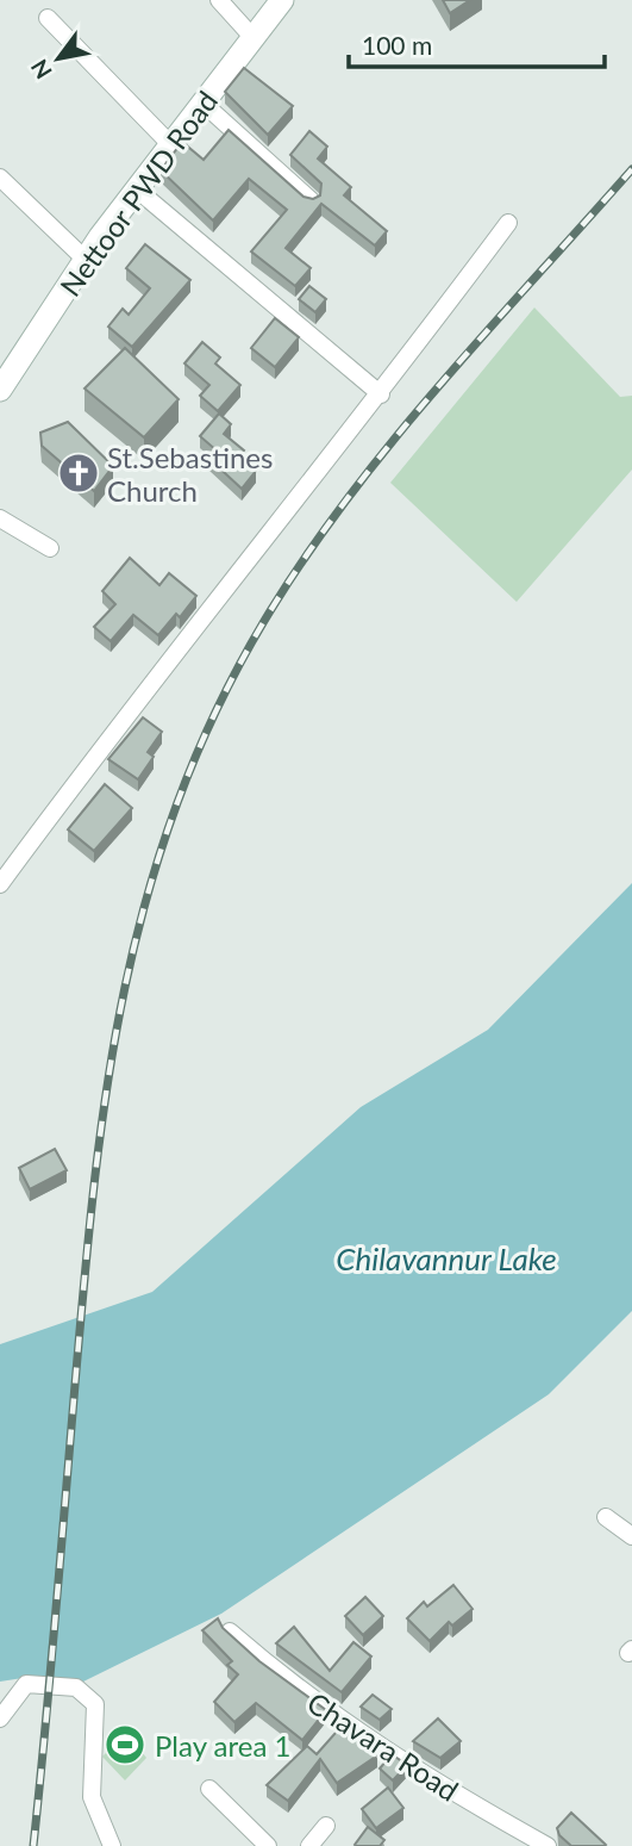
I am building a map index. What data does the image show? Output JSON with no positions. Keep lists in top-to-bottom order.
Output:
{
  "streets": {
    "street": ["Nettoor PWD Road", "Chavara Road"]
  },
  "water": ["Chilavannur Lake"],
  "places": {
    "church": ["St.Sebastines Church"],
    "sports": ["Play area 1"]
  },
  "scale_bar": "100 m",
  "north": "bottom left"
}
